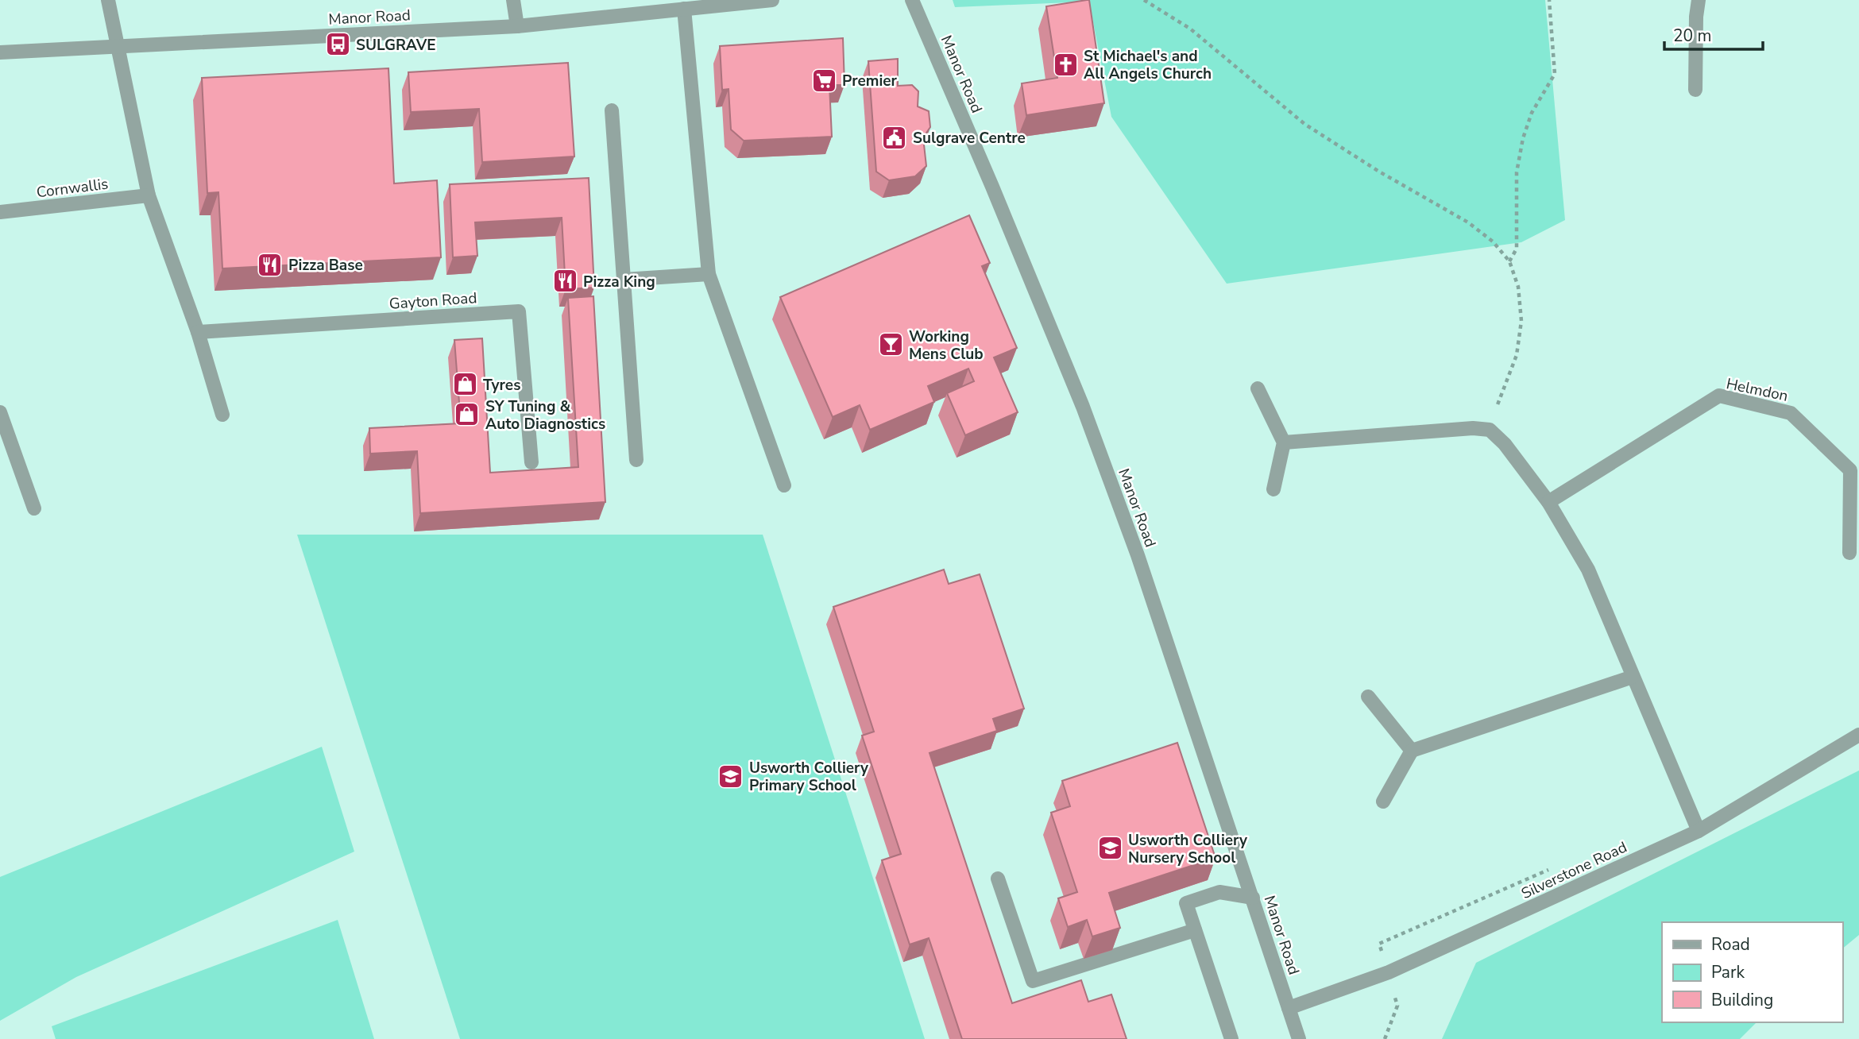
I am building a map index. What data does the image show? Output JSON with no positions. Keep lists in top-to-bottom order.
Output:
{
  "streets": {
    "street": [
      "Manor Road",
      "Cornwallis",
      "Gayton Road",
      "Helmdon",
      "Silverstone Road"
    ]
  },
  "crossings": [
    ["Manor Road", "Silverstone Road"]
  ],
  "places": {
    "bus stop": ["SULGRAVE"],
    "church": ["St Michael's and All Angels Church"],
    "supermarket": ["Premier"],
    "public building": ["Sulgrave Centre"],
    "restaurant": ["Pizza Base", "Pizza King"],
    "bar": ["Working Mens Club"],
    "shop": ["Tyres", "SY Tuning & Auto Diagnostics"],
    "school or university": ["Usworth Colliery Primary School", "Usworth Colliery Nursery School"]
  },
  "legend": ["Road", "Park", "Building"],
  "scale_bar": "20 m"
}
